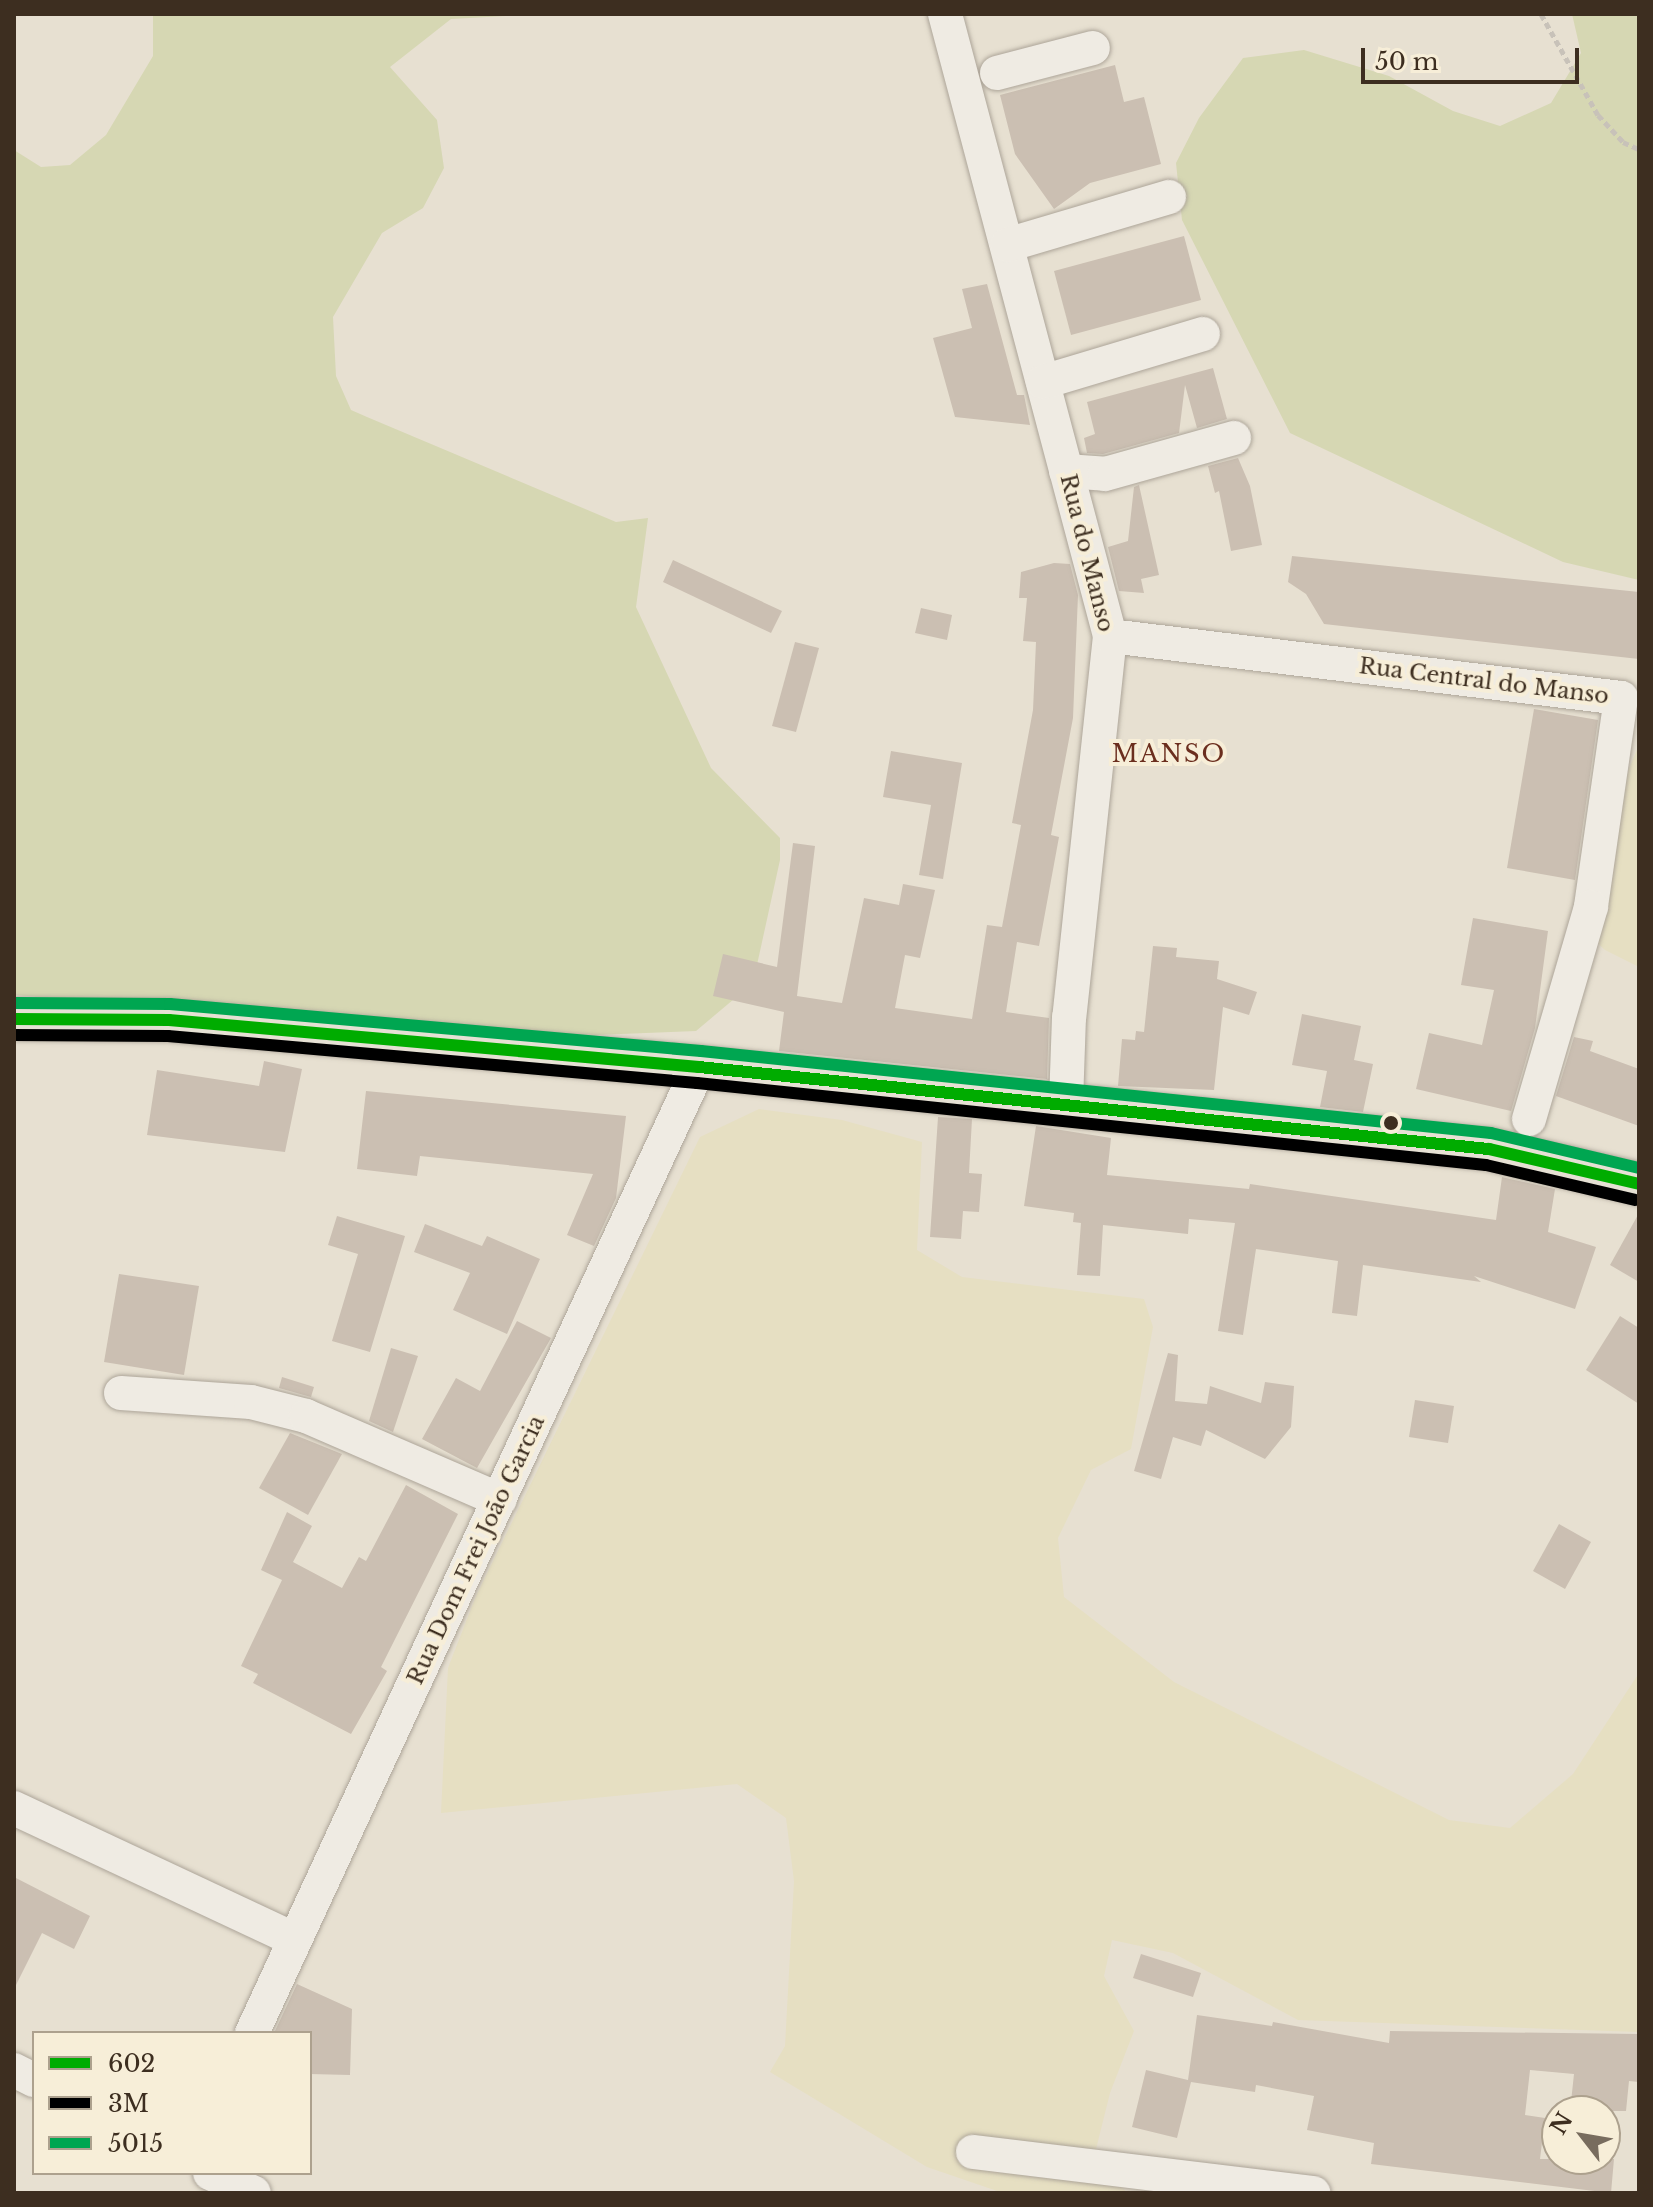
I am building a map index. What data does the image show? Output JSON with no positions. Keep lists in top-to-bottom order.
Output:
{
  "streets": {
    "street": ["Rua do Manso", "Rua Central do Manso", "Rua Dom Frei João Garcia"]
  },
  "crossings": [
    ["Rua do Manso", "Rua Central do Manso"]
  ],
  "districts": ["MANSO"],
  "lines": ["transit line 5015", "transit line 602", "transit line 3M"],
  "legend": ["602", "3M", "5015"],
  "scale_bar": "50 m",
  "north": "top left"
}
